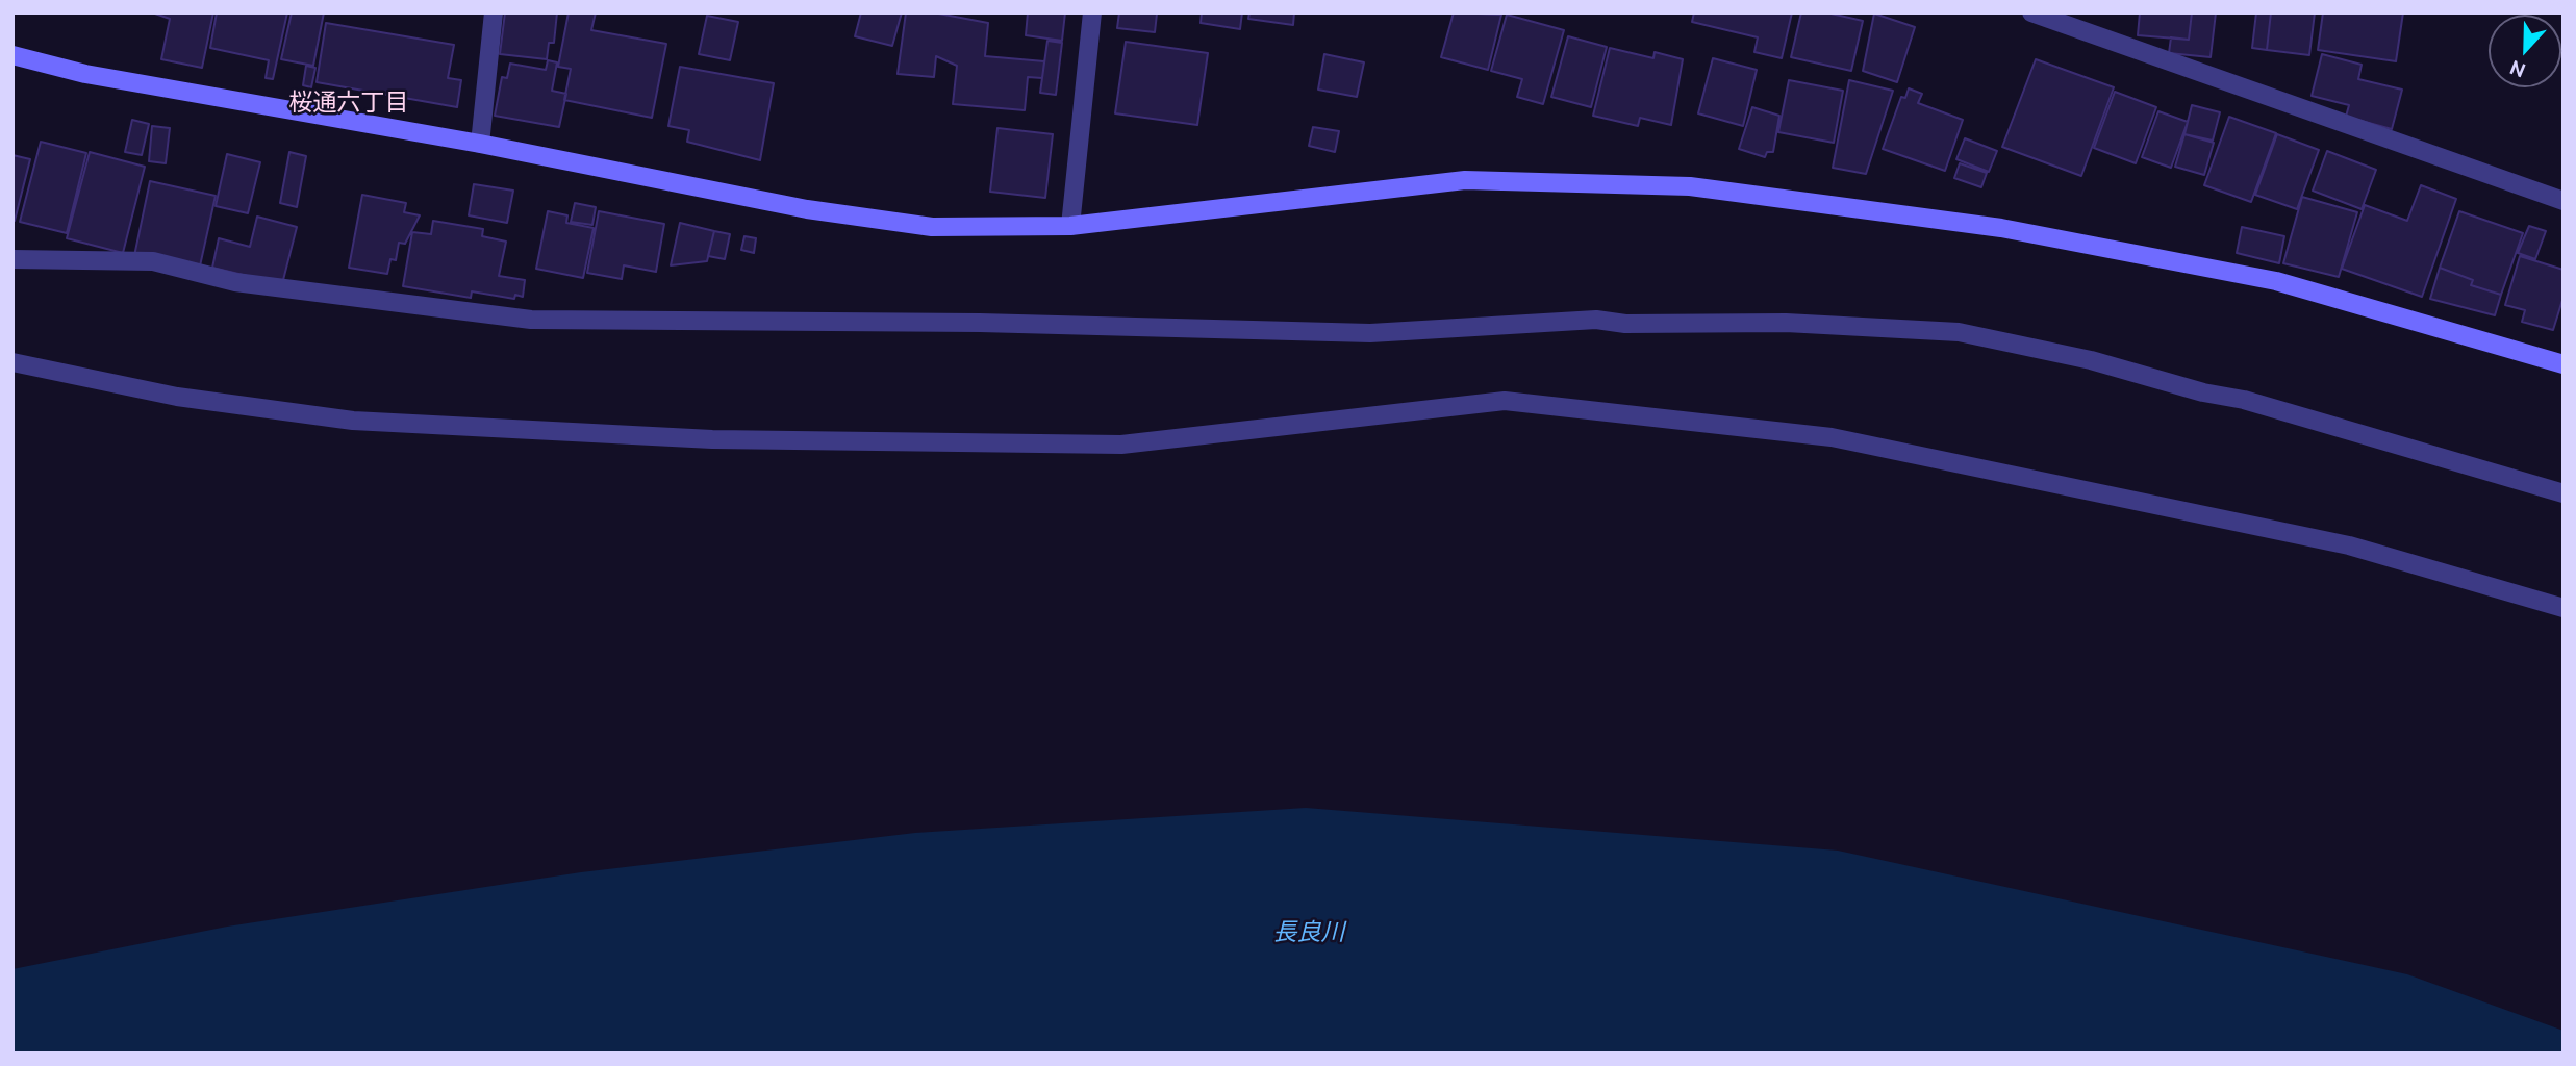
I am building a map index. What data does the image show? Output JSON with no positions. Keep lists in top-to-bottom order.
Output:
{
  "districts": ["桜通六丁目"],
  "water": ["長良川"],
  "north": "bottom"
}
